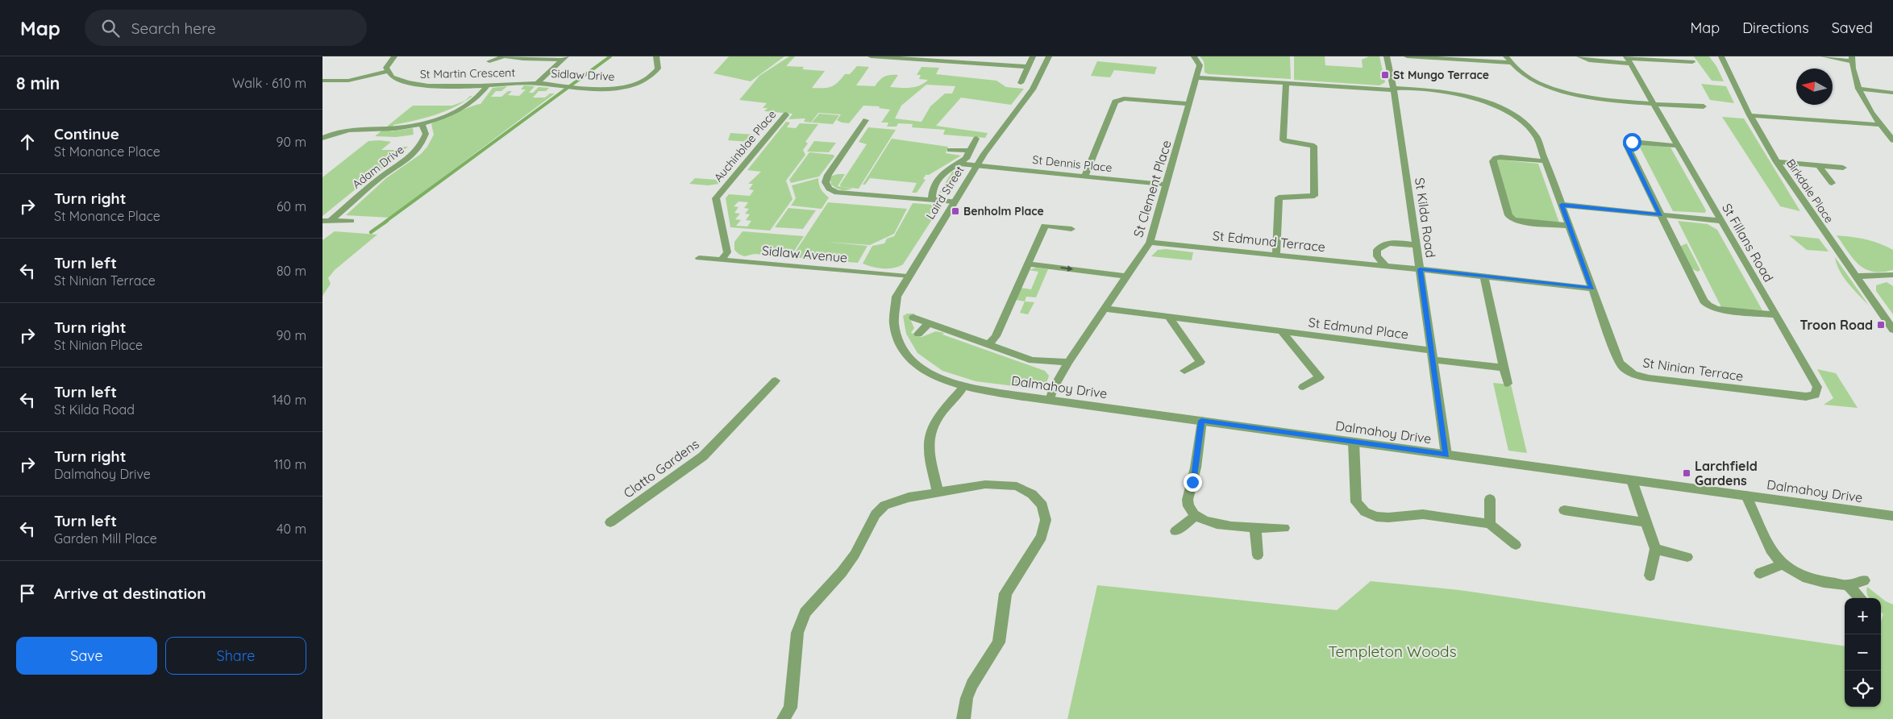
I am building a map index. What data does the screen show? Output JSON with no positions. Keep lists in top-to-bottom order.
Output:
{
  "streets": {
    "street": [
      "St Martin Crescent",
      "Sidlaw Drive",
      "Auchinblae Place",
      "St Dennis Place",
      "Adam Drive",
      "St Clement Place",
      "Birkdale Place",
      "Laird Street",
      "St Kilda Road",
      "St Edmund Terrace",
      "St Fillans Road",
      "Sidlaw Avenue",
      "St Edmund Place",
      "St Ninian Terrace",
      "Dalmahoy Drive",
      "Clatto Gardens"
    ]
  },
  "crossings": [
    ["St Martin Crescent", "Sidlaw Drive"],
    ["Auchinblae Place", "Sidlaw Avenue"],
    ["St Dennis Place", "St Clement Place"],
    ["St Dennis Place", "Laird Street"],
    ["St Clement Place", "St Edmund Terrace"],
    ["St Clement Place", "St Edmund Place"],
    ["St Clement Place", "Dalmahoy Drive"],
    ["Laird Street", "Sidlaw Avenue"],
    ["Laird Street", "Dalmahoy Drive"],
    ["St Kilda Road", "St Edmund Terrace"],
    ["St Kilda Road", "St Edmund Place"],
    ["St Kilda Road", "St Ninian Terrace"],
    ["St Kilda Road", "Dalmahoy Drive"],
    ["St Edmund Terrace", "St Ninian Terrace"],
    ["St Fillans Road", "St Ninian Terrace"]
  ],
  "parks": ["Templeton Woods"],
  "places": {
    "transit": [
      "St Mungo Terrace",
      "Benholm Place",
      "Troon Road",
      "Larchfield Gardens"
    ]
  },
  "north": "left",
  "page": {
    "header": "Map",
    "search": "Search here",
    "nav": ["Map", "Directions", "Saved"],
    "heading": ["8 min", "Walk · 610 m"],
    "list": [
      ["Continue", "St Monance Place", "90 m"],
      ["Turn right", "St Monance Place", "60 m"],
      ["Turn left", "St Ninian Terrace", "80 m"],
      ["Turn right", "St Ninian Place", "90 m"],
      ["Turn left", "St Kilda Road", "140 m"],
      ["Turn right", "Dalmahoy Drive", "110 m"],
      ["Turn left", "Garden Mill Place", "40 m"],
      "Arrive at destination"
    ],
    "map_buttons": ["+", "−"],
    "buttons": ["Save", "Share"]
  }
}
